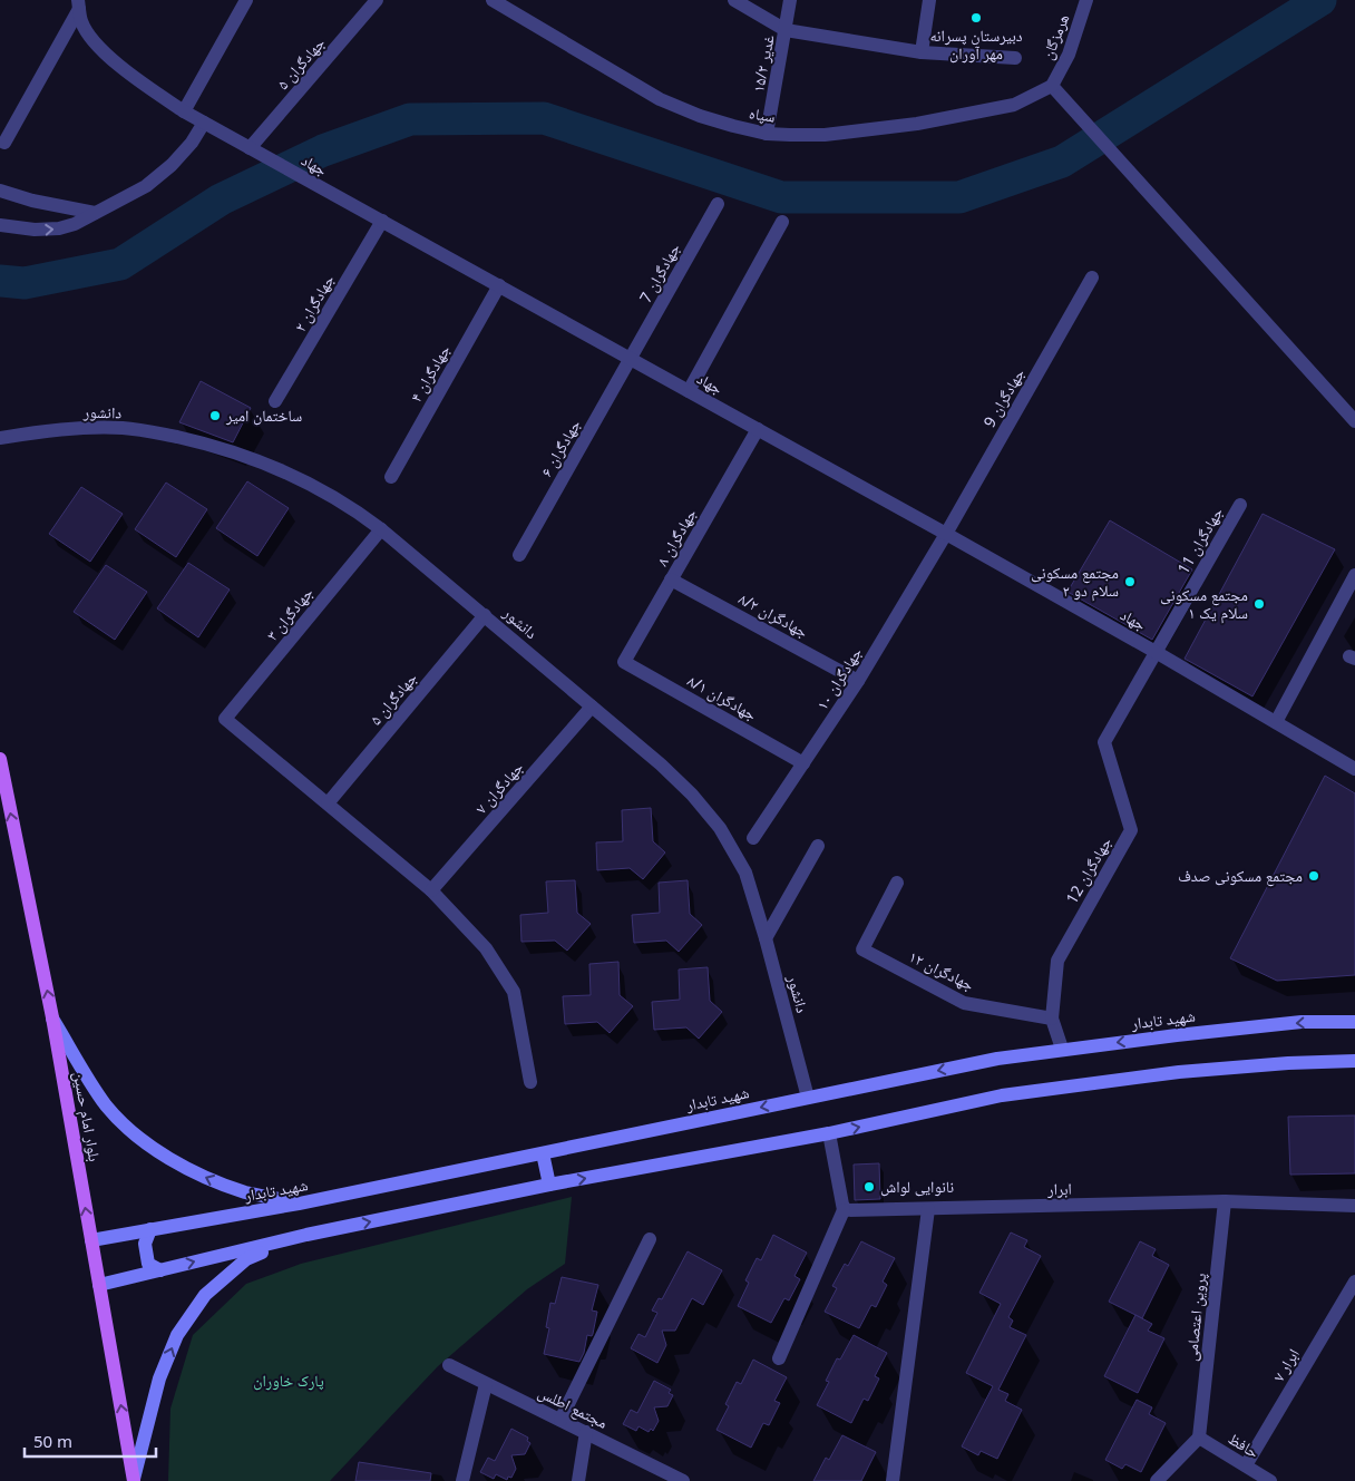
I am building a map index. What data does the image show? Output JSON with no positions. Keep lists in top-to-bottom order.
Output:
{
  "streets": {
    "main road": ["شهید تابدار", "بلوار امام حسین"],
    "street": [
      "هرمزگان",
      "جهادگران ۵",
      "غدیر ۱۵/۲",
      "سپاه",
      "جهاد",
      "جهادگران 7",
      "جهادگران ۲",
      "جهادگران ۴",
      "جهادگران 9",
      "دانشور",
      "جهادگران ۶",
      "جهادگران ۸",
      "جهادگران 11",
      "جهادگران ۳",
      "جهادگران ۸/۲",
      "جهادگران ۱۰",
      "جهادگران ۸/۱",
      "جهادگران ۷",
      "جهادگران 12",
      "جهادگران ۱۲",
      "ابرار",
      "پروین اعتصامی",
      "ابرار ۷",
      "مجتمع اطلس",
      "حافظ"
    ]
  },
  "crossings": [
    ["هرمزگان", "سپاه"],
    ["جهادگران ۵", "جهاد"],
    ["جهادگران ۵", "دانشور"],
    ["جهادگران ۵", "جهادگران ۳"],
    ["غدیر ۱۵/۲", "سپاه"],
    ["جهاد", "جهادگران 7"],
    ["جهاد", "جهادگران ۲"],
    ["جهاد", "جهادگران ۴"],
    ["جهاد", "جهادگران 9"],
    ["جهاد", "جهادگران ۶"],
    ["جهاد", "جهادگران ۸"],
    ["جهاد", "جهادگران 11"],
    ["جهاد", "جهادگران ۱۰"],
    ["جهاد", "جهادگران 12"],
    ["جهادگران 7", "جهادگران ۶"],
    ["جهادگران 9", "جهادگران ۱۰"],
    ["دانشور", "جهادگران ۳"],
    ["دانشور", "جهادگران ۷"],
    ["دانشور", "شهید تابدار"],
    ["جهادگران ۸", "جهادگران ۸/۲"],
    ["جهادگران ۸", "جهادگران ۸/۱"],
    ["جهادگران 11", "جهادگران 12"],
    ["جهادگران ۸/۲", "جهادگران ۱۰"],
    ["جهادگران ۱۰", "جهادگران ۸/۱"],
    ["جهادگران 12", "جهادگران ۱۲"],
    ["شهید تابدار", "بلوار امام حسین"],
    ["ابرار", "پروین اعتصامی"],
    ["پروین اعتصامی", "حافظ"],
    ["ابرار ۷", "حافظ"]
  ],
  "one_way": ["بلوار امام حسین"],
  "parks": ["پارک خاوران"],
  "places": [
    "دبیرستان پسرانه مهر آوران",
    "ساختمان امیر",
    "مجتمع مسکونی سلام دو ۲",
    "مجتمع مسکونی سلام یک ۱",
    "مجتمع مسکونی صدف",
    "نانوایی لواش"
  ],
  "scale_bar": "50 m"
}
